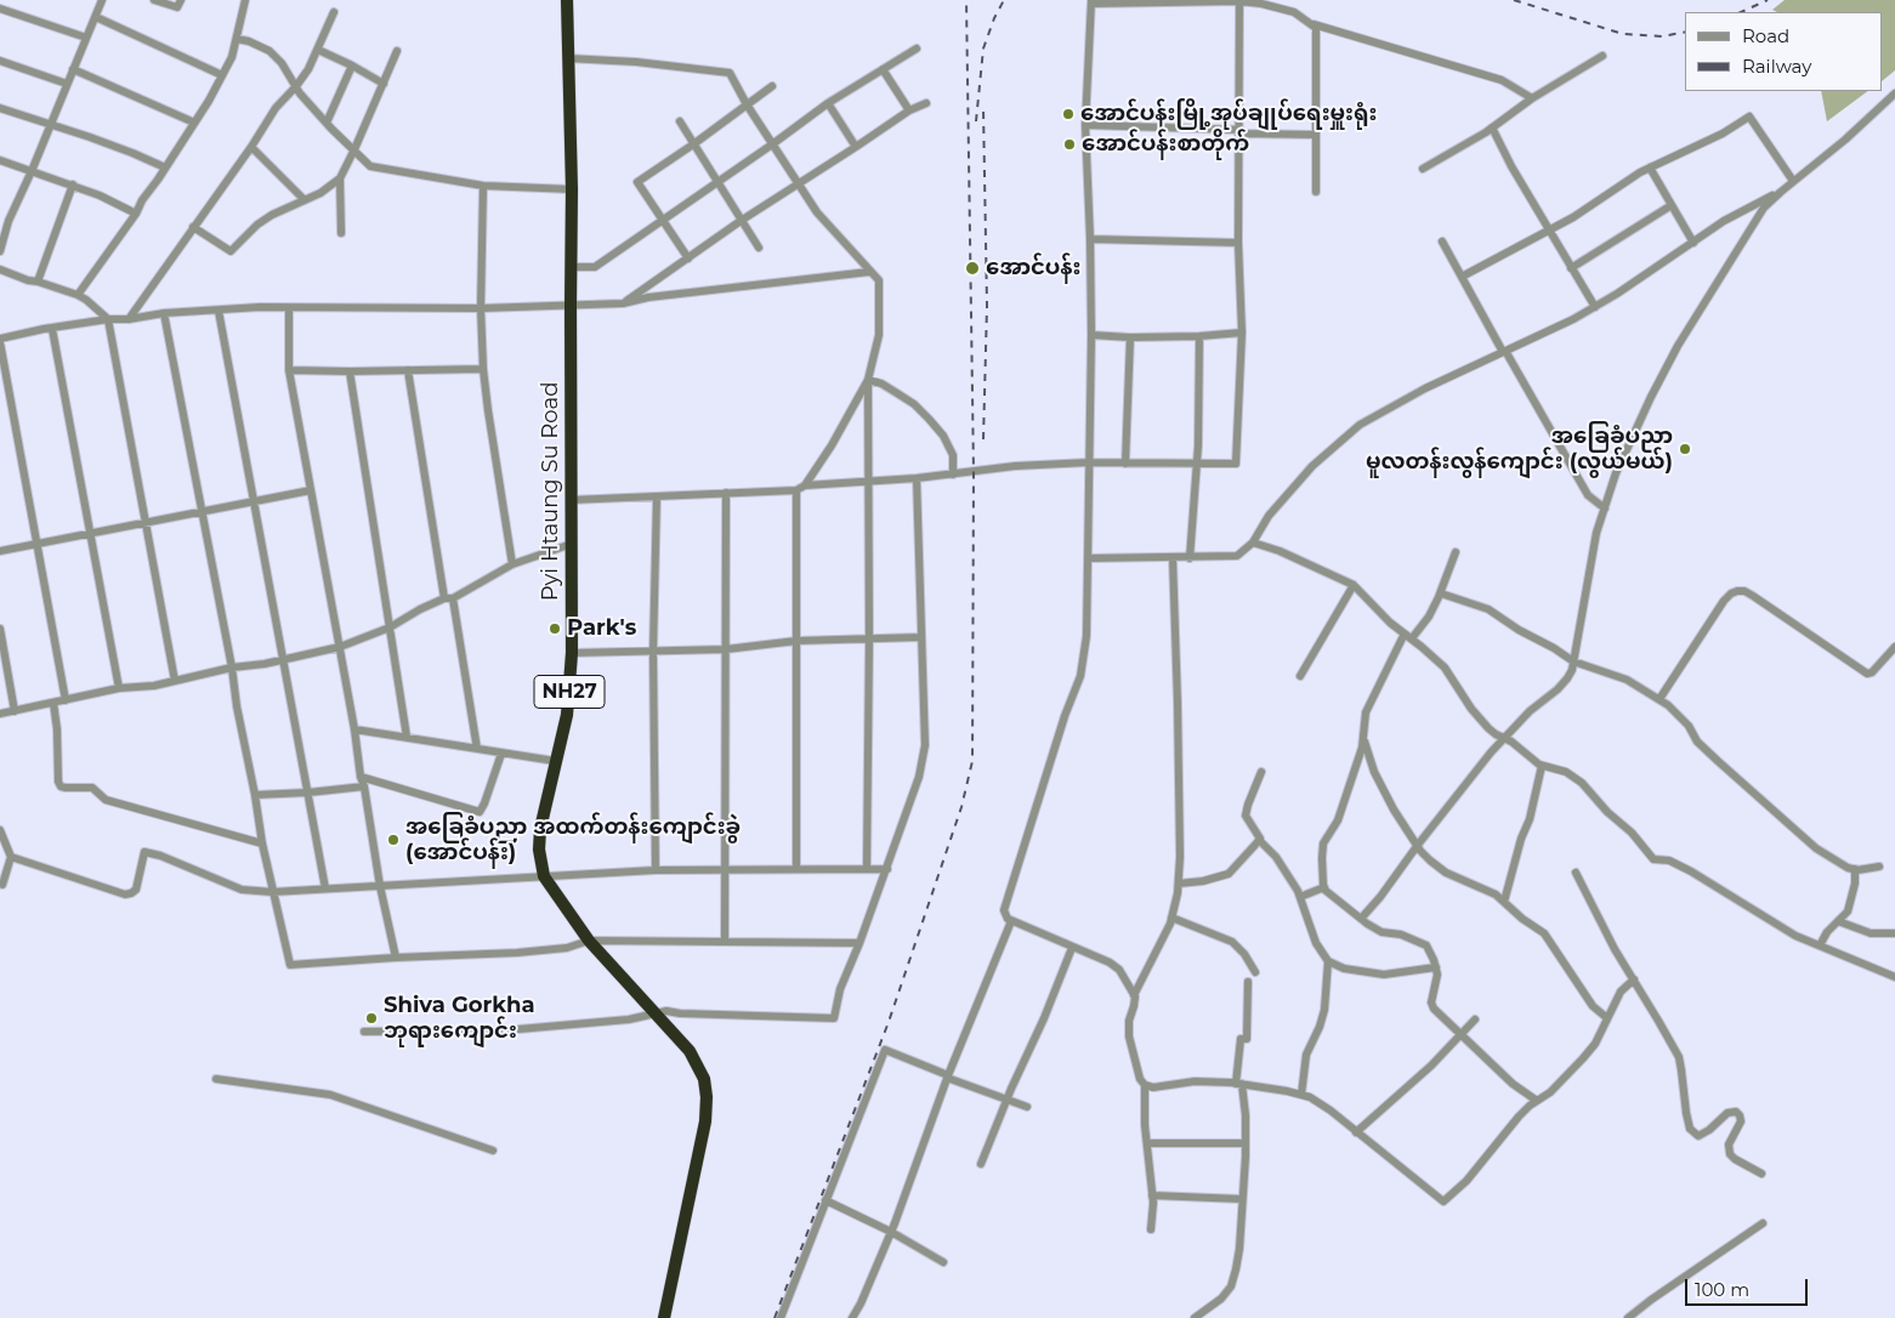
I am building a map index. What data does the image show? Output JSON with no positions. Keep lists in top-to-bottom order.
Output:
{
  "streets": {
    "highway": ["Pyi Htaung Su Road", "NH27"]
  },
  "places": [
    "အောင်ပန်းမြို့အုပ်ချုပ်ရေးမှူးရုံး",
    "အောင်ပန်းစာတိုက်",
    "အောင်ပန်း",
    "အခြေခံပညာ မူလတန်းလွန်ကျောင်း (လွယ်မယ်)",
    "Park's",
    "အခြေခံပညာ အထက်တန်းကျောင်းခွဲ (အောင်ပန်း)",
    "Shiva Gorkha ဘုရားကျောင်း"
  ],
  "legend": ["Road", "Railway"],
  "scale_bar": "100 m"
}
